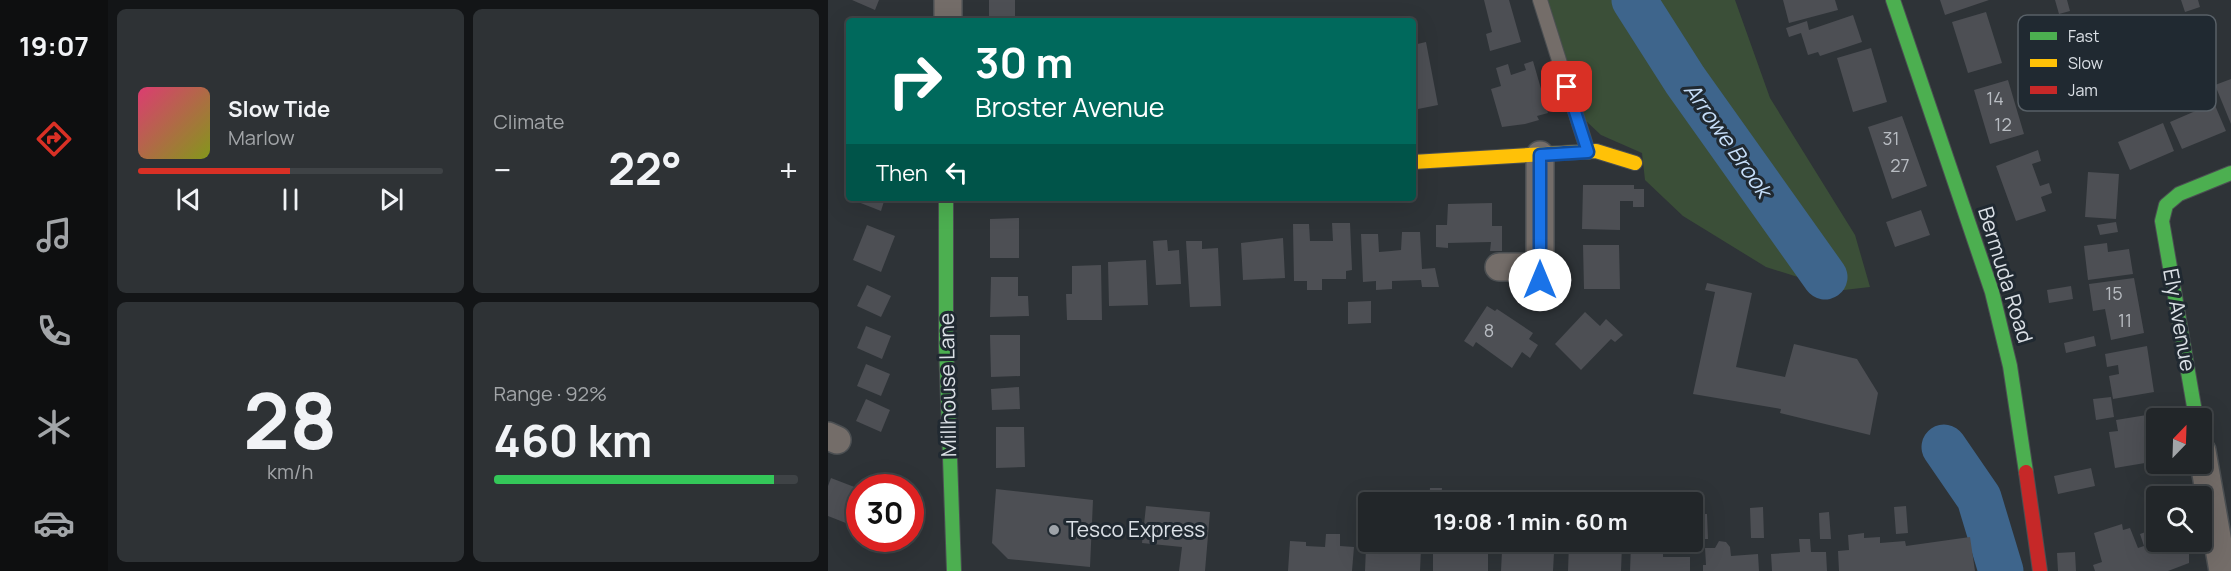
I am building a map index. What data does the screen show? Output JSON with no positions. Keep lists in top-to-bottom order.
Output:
{
  "streets": {
    "street": ["Bermuda Road", "Ely Avenue", "Millhouse Lane"]
  },
  "water": ["Arrowe Brook"],
  "places": ["Tesco Express"],
  "house_numbers": [
    "14",
    "12",
    "31",
    "27",
    "15",
    "11",
    "8"
  ],
  "legend": ["Fast", "Slow", "Jam"],
  "north": "top right",
  "page": {
    "tabs": "19:07",
    "tile": [
      "Climate",
      ["28", "km/h"],
      ["Range · 92%", "460 km"]
    ],
    "turn": ["30 m", "Broster Avenue"],
    "song": ["Slow Tide", "Marlow"],
    "heat": ["−", "22°", "+"],
    "then": "Then",
    "limit": "30",
    "trip": "19:08 · 1 min · 60 m"
  }
}
